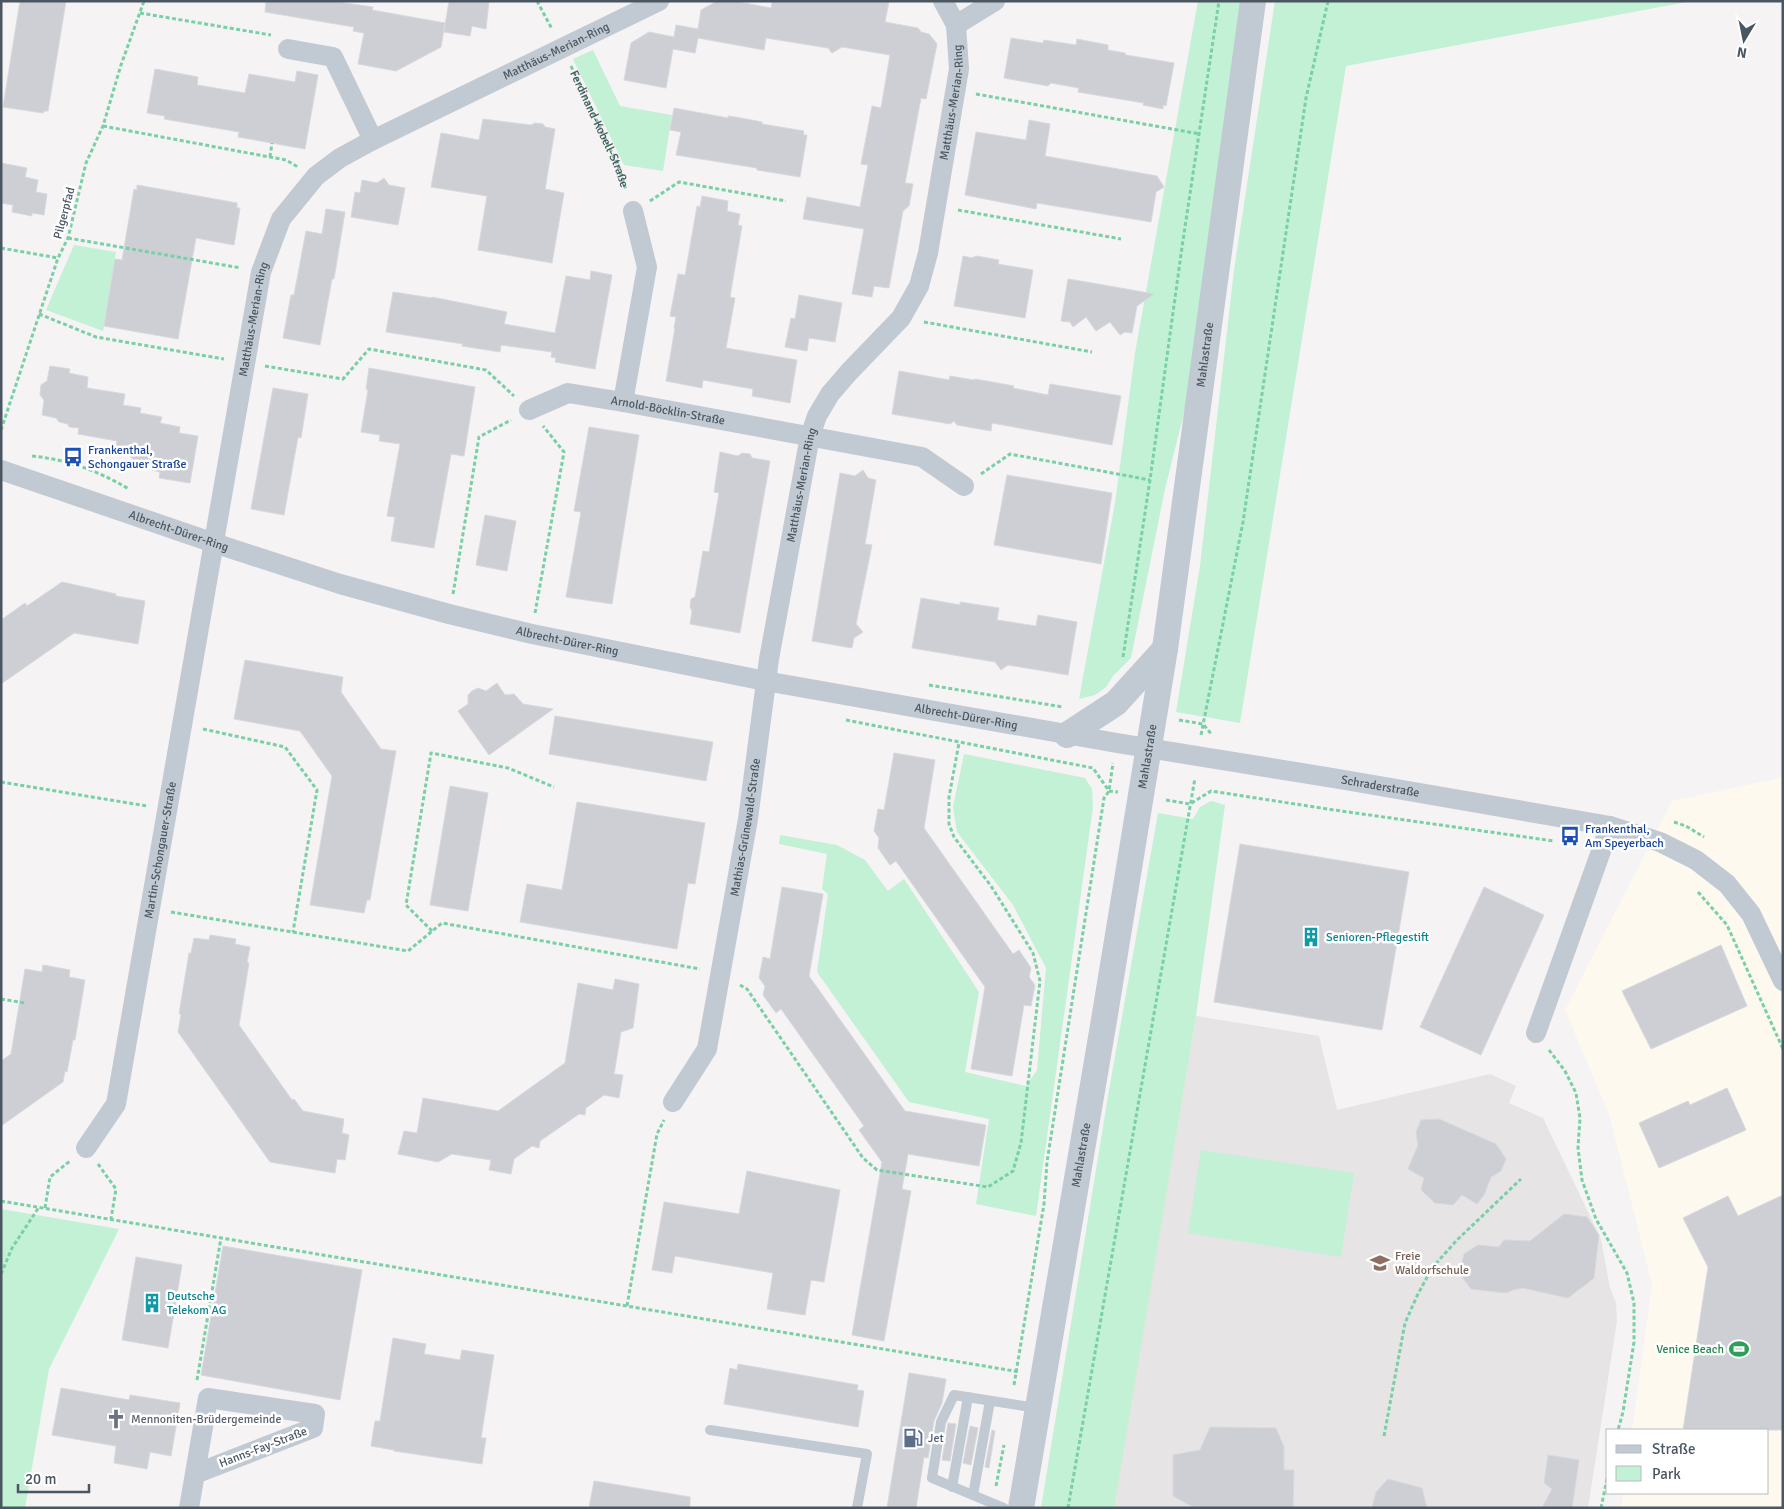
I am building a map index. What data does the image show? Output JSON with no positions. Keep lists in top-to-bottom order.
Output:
{
  "streets": {
    "street": [
      "Matthäus-Merian-Ring",
      "Mahlastraße",
      "Arnold-Böcklin-Straße",
      "Albrecht-Dürer-Ring",
      "Schraderstraße",
      "Mathias-Grünewald-Straße",
      "Martin-Schongauer-Straße",
      "Hanns-Fay-Straße"
    ],
    "path": ["Ferdinand-Kobell-Straße", "Pilgerpfad"]
  },
  "crossings": [
    ["Matthäus-Merian-Ring", "Ferdinand-Kobell-Straße"],
    ["Matthäus-Merian-Ring", "Arnold-Böcklin-Straße"],
    ["Matthäus-Merian-Ring", "Albrecht-Dürer-Ring"],
    ["Matthäus-Merian-Ring", "Mathias-Grünewald-Straße"],
    ["Matthäus-Merian-Ring", "Martin-Schongauer-Straße"],
    ["Mahlastraße", "Albrecht-Dürer-Ring"],
    ["Mahlastraße", "Schraderstraße"],
    ["Albrecht-Dürer-Ring", "Schraderstraße"],
    ["Albrecht-Dürer-Ring", "Mathias-Grünewald-Straße"],
    ["Albrecht-Dürer-Ring", "Martin-Schongauer-Straße"]
  ],
  "places": {
    "bus stop": ["Frankenthal, Schongauer Straße", "Frankenthal, Am Speyerbach"],
    "building": ["Senioren-Pflegestift", "Deutsche Telekom AG"],
    "school or university": ["Freie Waldorfschule"],
    "sports": ["Venice Beach"],
    "church": ["Mennoniten-Brüdergemeinde"],
    "fuel station": ["Jet"]
  },
  "legend": ["Straße", "Park"],
  "scale_bar": "20 m",
  "north": "bottom"
}
